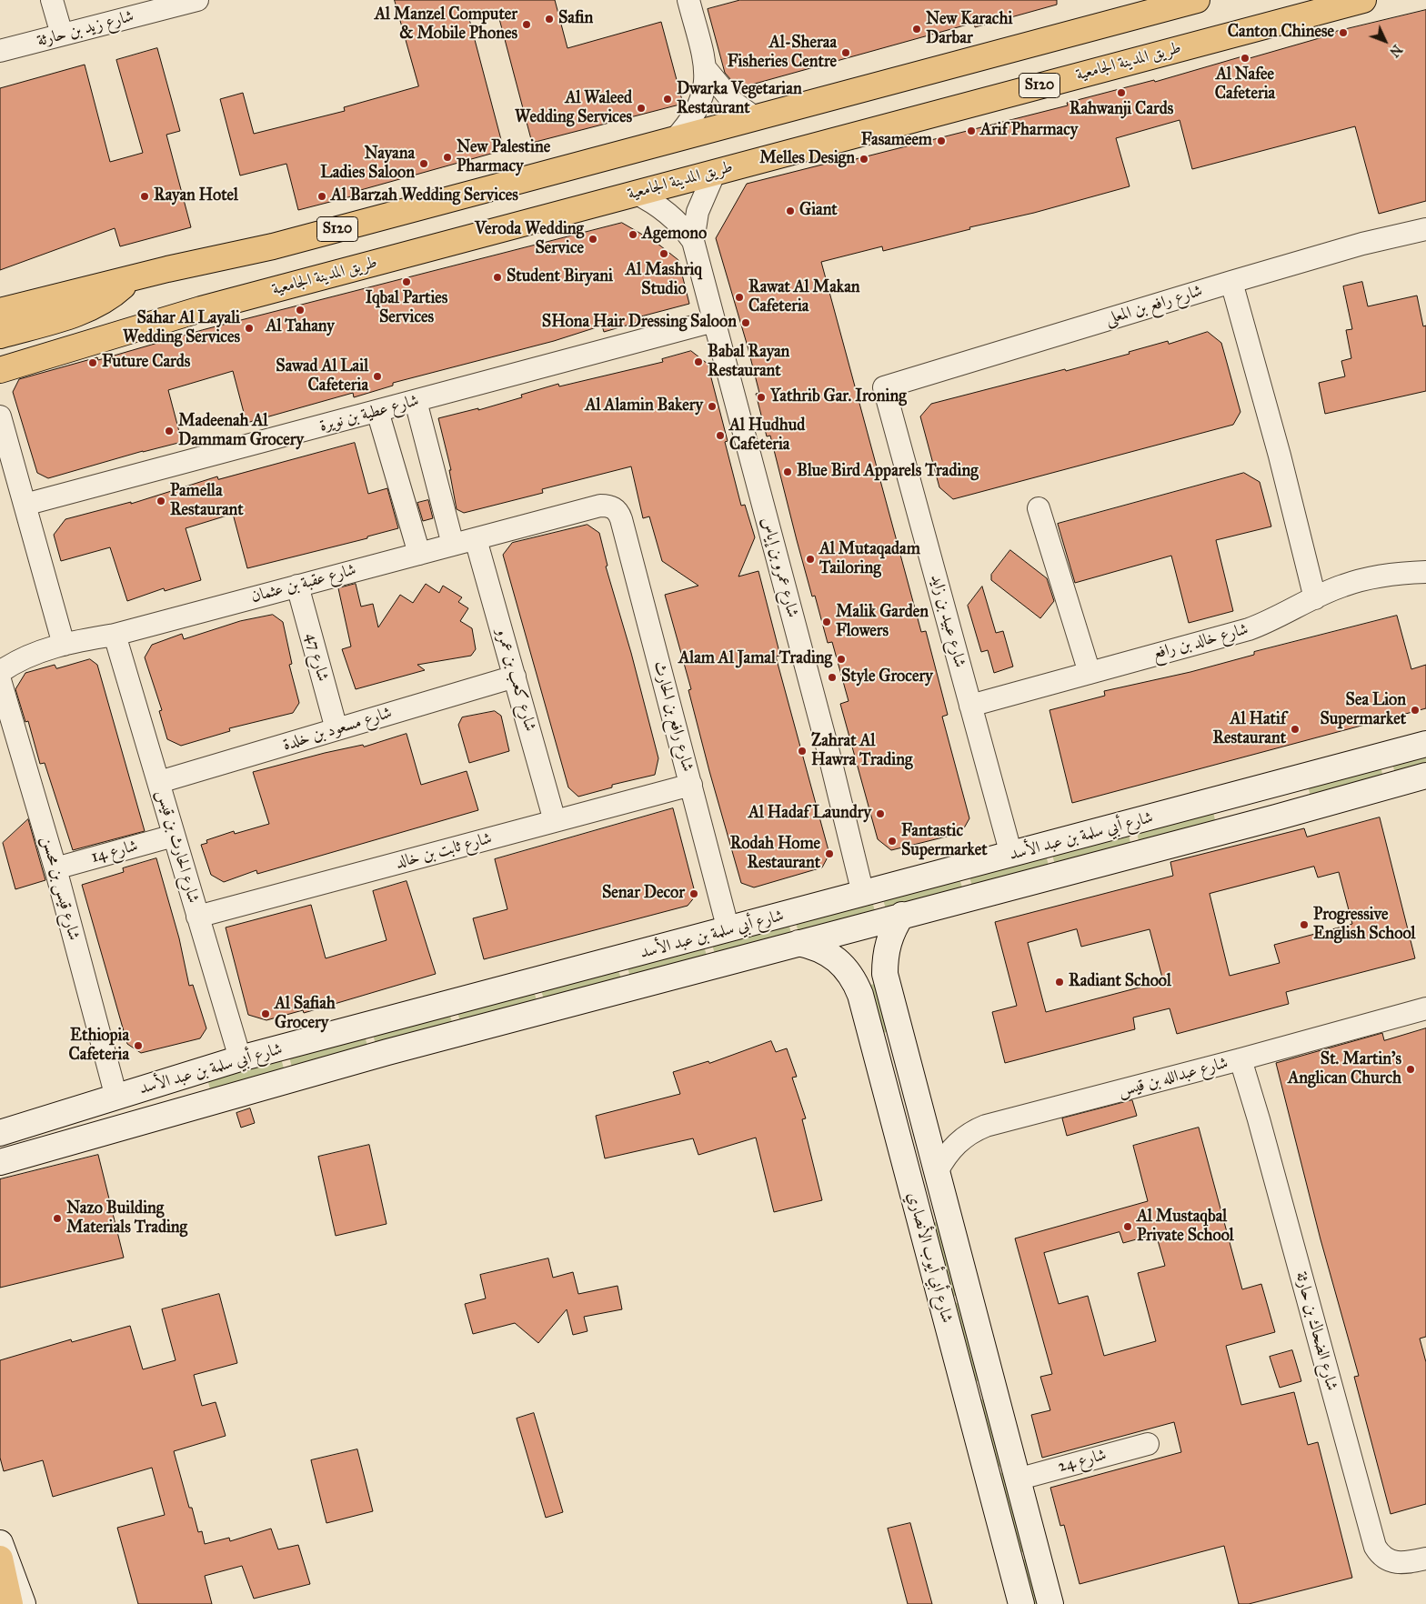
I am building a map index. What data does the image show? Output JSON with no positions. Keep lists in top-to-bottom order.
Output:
{
  "streets": {
    "main road": ["طريق المدينة الجامعية", "S120"],
    "street": [
      "شارع زيد بن حارثة",
      "شارع رافع بن المعلى",
      "شارع عطية بن نويرة",
      "شارع عمرو بن إياس",
      "شارع عقبة بن عثمان",
      "شارع عبيد بن زايد",
      "شارع خالد بن رافع",
      "شارع 47",
      "شارع كعب بن عمرو",
      "شارع رافع بن الحارث",
      "شارع مسعود بن خلدة",
      "شارع أبي سلمة بن عبد الأسد",
      "شارع الحارث بن قيس",
      "شارع ثابت بن خالد",
      "شارع 14",
      "شارع قيس بن محسن",
      "شارع عبدالله بن قيس",
      "شارع أبي أيوب الأنصاري",
      "شارع الضحاك بن حارثة",
      "شارع 24"
    ]
  },
  "crossings": [
    ["طريق المدينة الجامعية", "شارع عمرو بن إياس"],
    ["شارع رافع بن المعلى", "شارع عبيد بن زايد"],
    ["شارع عطية بن نويرة", "شارع عمرو بن إياس"],
    ["شارع عمرو بن إياس", "شارع أبي سلمة بن عبد الأسد"],
    ["شارع عقبة بن عثمان", "شارع 47"],
    ["شارع عقبة بن عثمان", "شارع كعب بن عمرو"],
    ["شارع عقبة بن عثمان", "شارع رافع بن الحارث"],
    ["شارع عقبة بن عثمان", "شارع الحارث بن قيس"],
    ["شارع عبيد بن زايد", "شارع خالد بن رافع"],
    ["شارع عبيد بن زايد", "شارع أبي سلمة بن عبد الأسد"],
    ["شارع 47", "شارع مسعود بن خلدة"],
    ["شارع كعب بن عمرو", "شارع مسعود بن خلدة"],
    ["شارع كعب بن عمرو", "شارع ثابت بن خالد"],
    ["شارع رافع بن الحارث", "شارع أبي سلمة بن عبد الأسد"],
    ["شارع رافع بن الحارث", "شارع ثابت بن خالد"],
    ["شارع مسعود بن خلدة", "شارع الحارث بن قيس"],
    ["شارع أبي سلمة بن عبد الأسد", "شارع الحارث بن قيس"],
    ["شارع أبي سلمة بن عبد الأسد", "شارع قيس بن محسن"],
    ["شارع أبي سلمة بن عبد الأسد", "شارع أبي أيوب الأنصاري"],
    ["شارع الحارث بن قيس", "شارع ثابت بن خالد"],
    ["شارع الحارث بن قيس", "شارع 14"],
    ["شارع 14", "شارع قيس بن محسن"],
    ["شارع عبدالله بن قيس", "شارع أبي أيوب الأنصاري"],
    ["شارع عبدالله بن قيس", "شارع الضحاك بن حارثة"],
    ["شارع أبي أيوب الأنصاري", "شارع 24"]
  ],
  "places": [
    "Safin",
    "Al Manzel Computer & Mobile Phones",
    "New Karachi Darbar",
    "Canton Chinese",
    "Al-Sheraa Fisheries Centre",
    "Al Nafee Cafeteria",
    "Rahwanji Cards",
    "Dwarka Vegetarian Restaurant",
    "Al Waleed Wedding Services",
    "Arif Pharmacy",
    "Fasameem",
    "New Palestine Pharmacy",
    "Melles Design",
    "Nayana Ladies Saloon",
    "Rayan Hotel",
    "Al Barzah Wedding Services",
    "Giant",
    "Agemono",
    "Veroda Wedding Service",
    "Al Mashriq Studio",
    "Student Biryani",
    "Iqbal Parties Services",
    "Rawat Al Makan Cafeteria",
    "Al Tahany",
    "SHona Hair Dressing Saloon",
    "Sahar Al Layali Wedding Services",
    "Babal Rayan Restaurant",
    "Future Cards",
    "Sawad Al Lail Cafeteria",
    "Yathrib Gar. Ironing",
    "Al Alamin Bakery",
    "Madeenah Al Dammam Grocery",
    "Al Hudhud Cafeteria",
    "Blue Bird Apparels Trading",
    "Pamella Restaurant",
    "Al Mutaqadam Tailoring",
    "Malik Garden Flowers",
    "Alam Al Jamal Trading",
    "Style Grocery",
    "Sea Lion Supermarket",
    "Al Hatif Restaurant",
    "Zahrat Al Hawra Trading",
    "Al Hadaf Laundry",
    "Fantastic Supermarket",
    "Rodah Home Restaurant",
    "Senar Decor",
    "Progressive English School",
    "Radiant School",
    "Al Safiah Grocery",
    "Ethiopia Cafeteria",
    "St. Martin's Anglican Church",
    "Nazo Building Materials Trading",
    "Al Mustaqbal Private School"
  ],
  "north": "bottom right"
}
